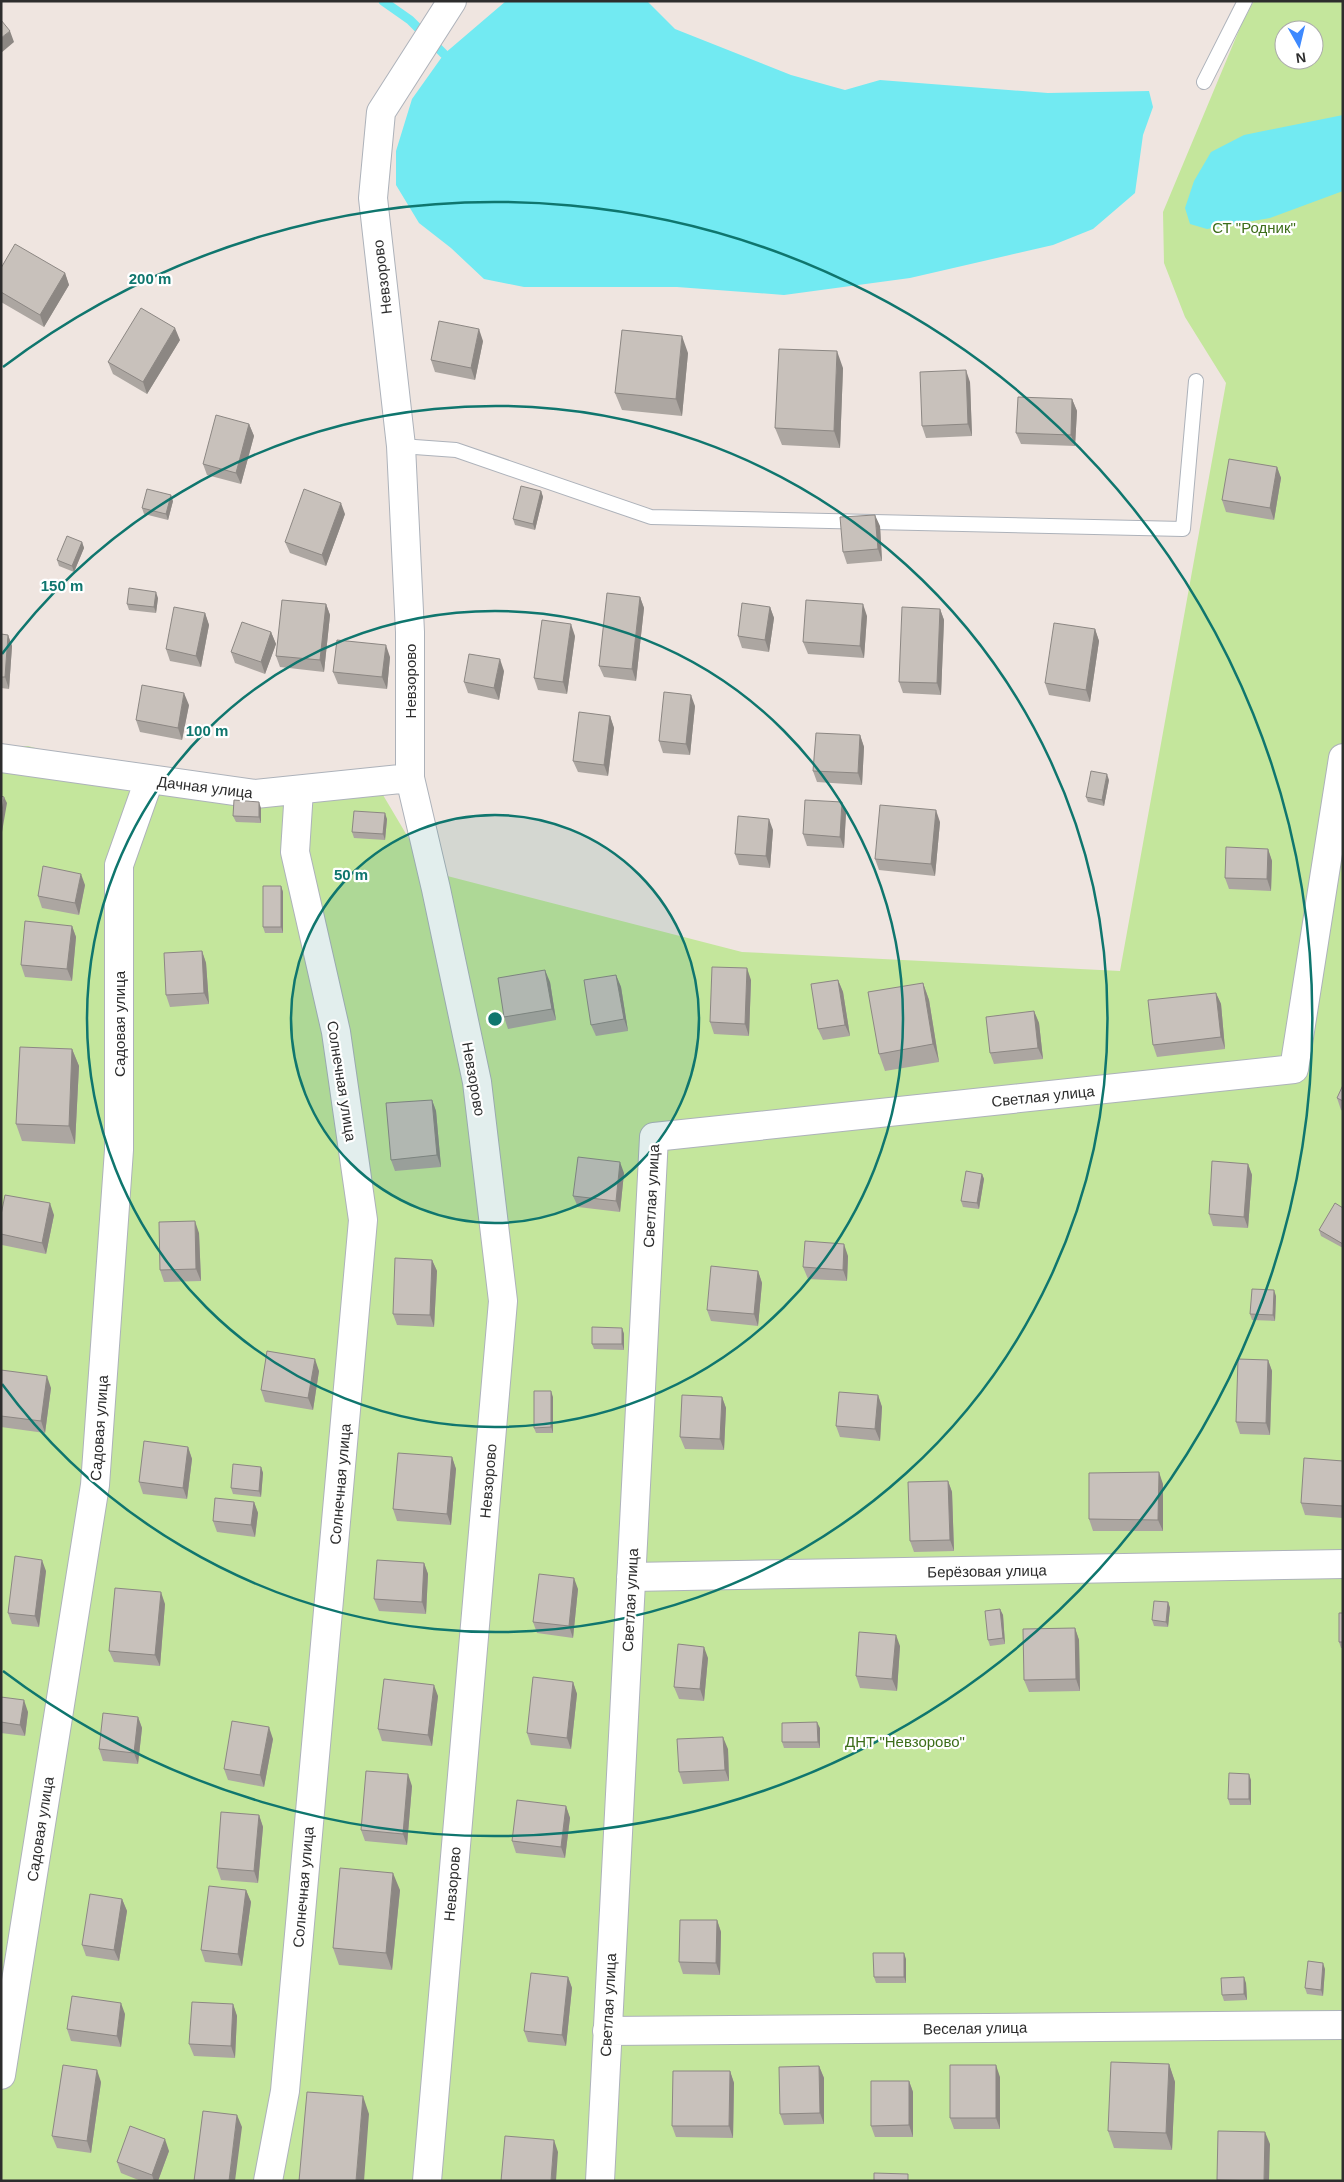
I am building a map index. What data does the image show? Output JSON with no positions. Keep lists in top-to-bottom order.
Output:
{
  "streets": {
    "street": [
      "Невзорово",
      "Дачная улица",
      "Садовая улица",
      "Солнечная улица",
      "Светлая улица",
      "Берёзовая улица",
      "Веселая улица"
    ]
  },
  "crossings": [
    ["Невзорово", "Дачная улица"],
    ["Дачная улица", "Садовая улица"],
    ["Дачная улица", "Солнечная улица"],
    ["Светлая улица", "Берёзовая улица"],
    ["Светлая улица", "Веселая улица"]
  ],
  "parks": ["СТ \"Родник\"", "ДНТ \"Невзорово\""],
  "north": "bottom",
  "rings": [
    "200 m",
    "150 m",
    "100 m",
    "50 m"
  ]
}
